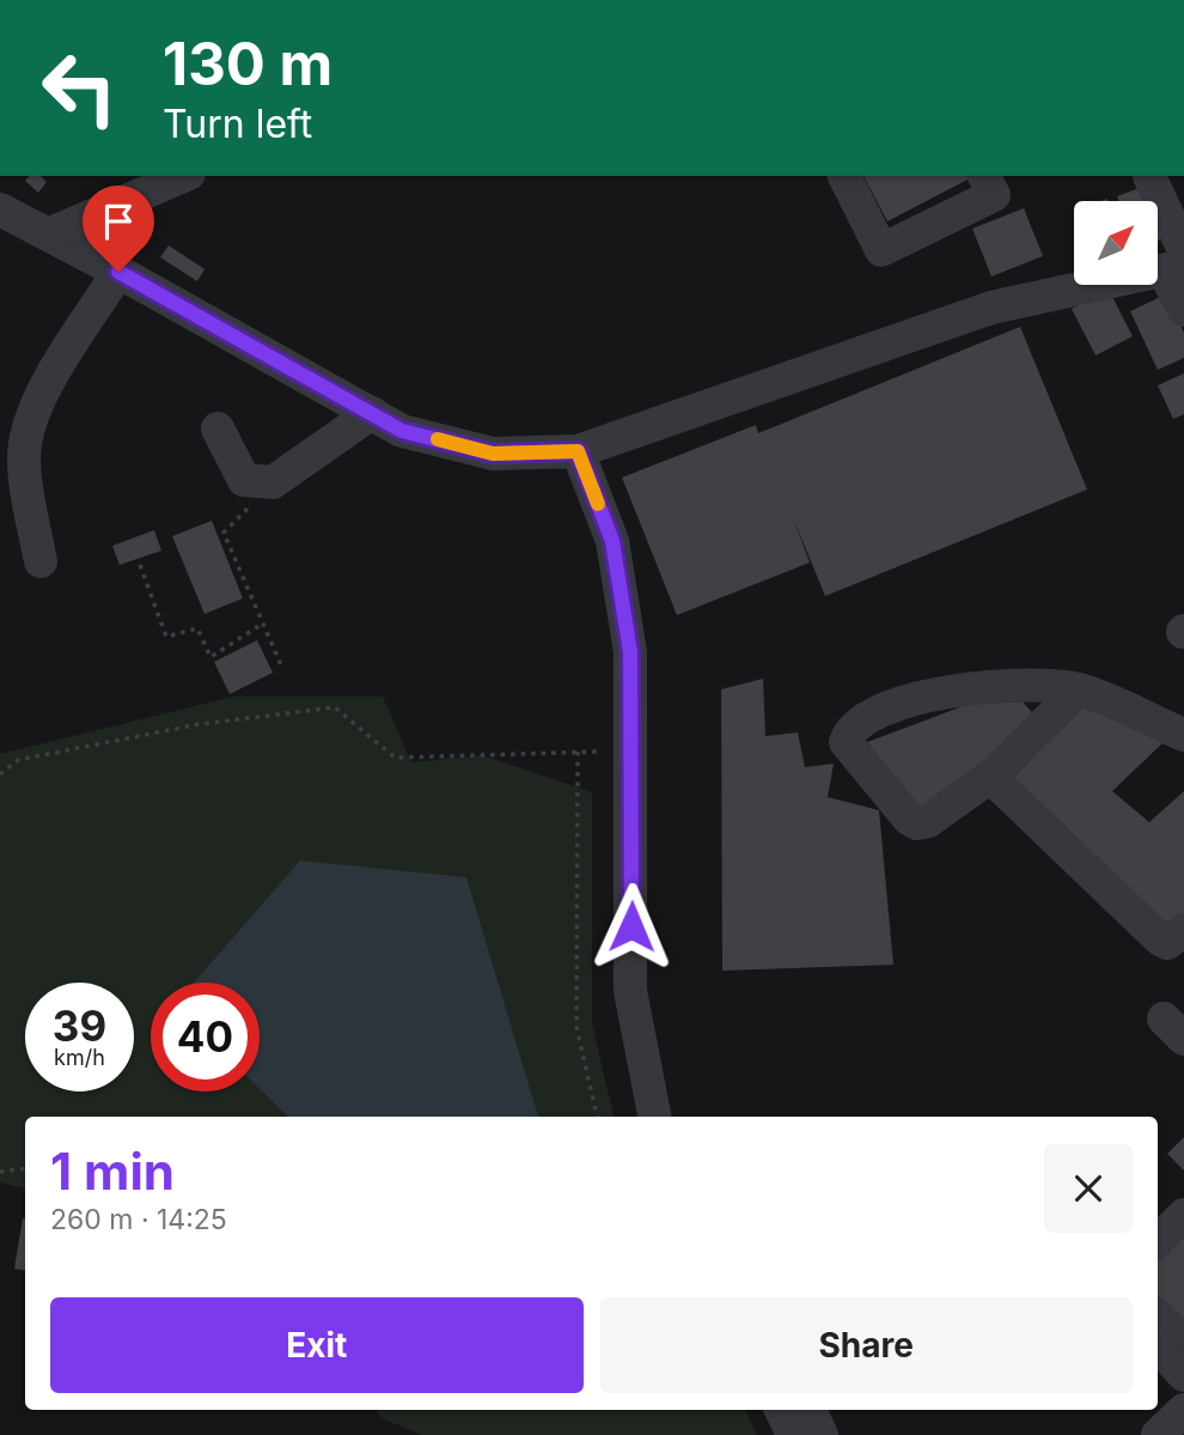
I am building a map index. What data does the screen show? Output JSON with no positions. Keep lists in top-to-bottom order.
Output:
{
  "north": "top right",
  "page": {
    "turn": ["130 m", "Turn left"],
    "speed": "39 km/h",
    "limit": "40",
    "heading": ["1 min", "260 m · 14:25"],
    "buttons": ["Exit", "Share"]
  }
}
